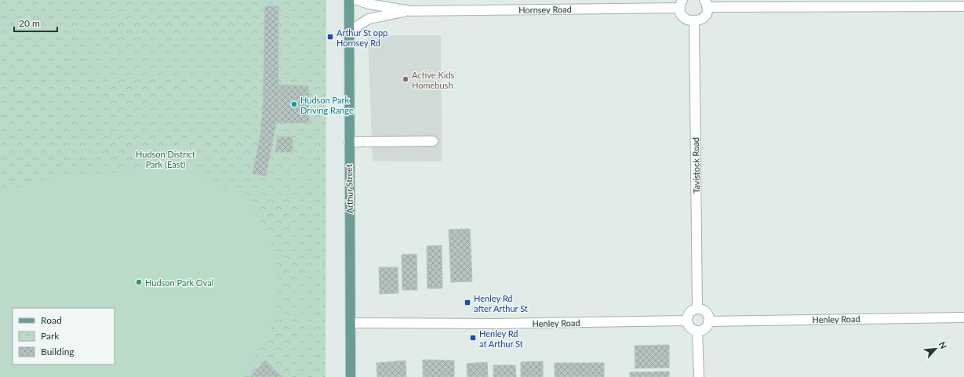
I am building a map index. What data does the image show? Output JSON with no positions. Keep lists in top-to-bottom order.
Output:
{
  "streets": {
    "main road": ["Arthur Street"],
    "street": ["Hornsey Road", "Tavistock Road", "Henley Road"]
  },
  "crossings": [
    ["Hornsey Road", "Arthur Street"],
    ["Tavistock Road", "Henley Road"],
    ["Arthur Street", "Henley Road"]
  ],
  "parks": ["Hudson District Park (East)"],
  "places": {
    "transit": ["Arthur St opp Hornsey Rd", "Henley Rd after Arthur St", "Henley Rd at Arthur St"],
    "other": ["Active Kids Homebush", "Hudson Park Driving Range", "Hudson Park Oval"]
  },
  "legend": ["Road", "Park", "Building"],
  "scale_bar": "20 m",
  "north": "top right"
}
